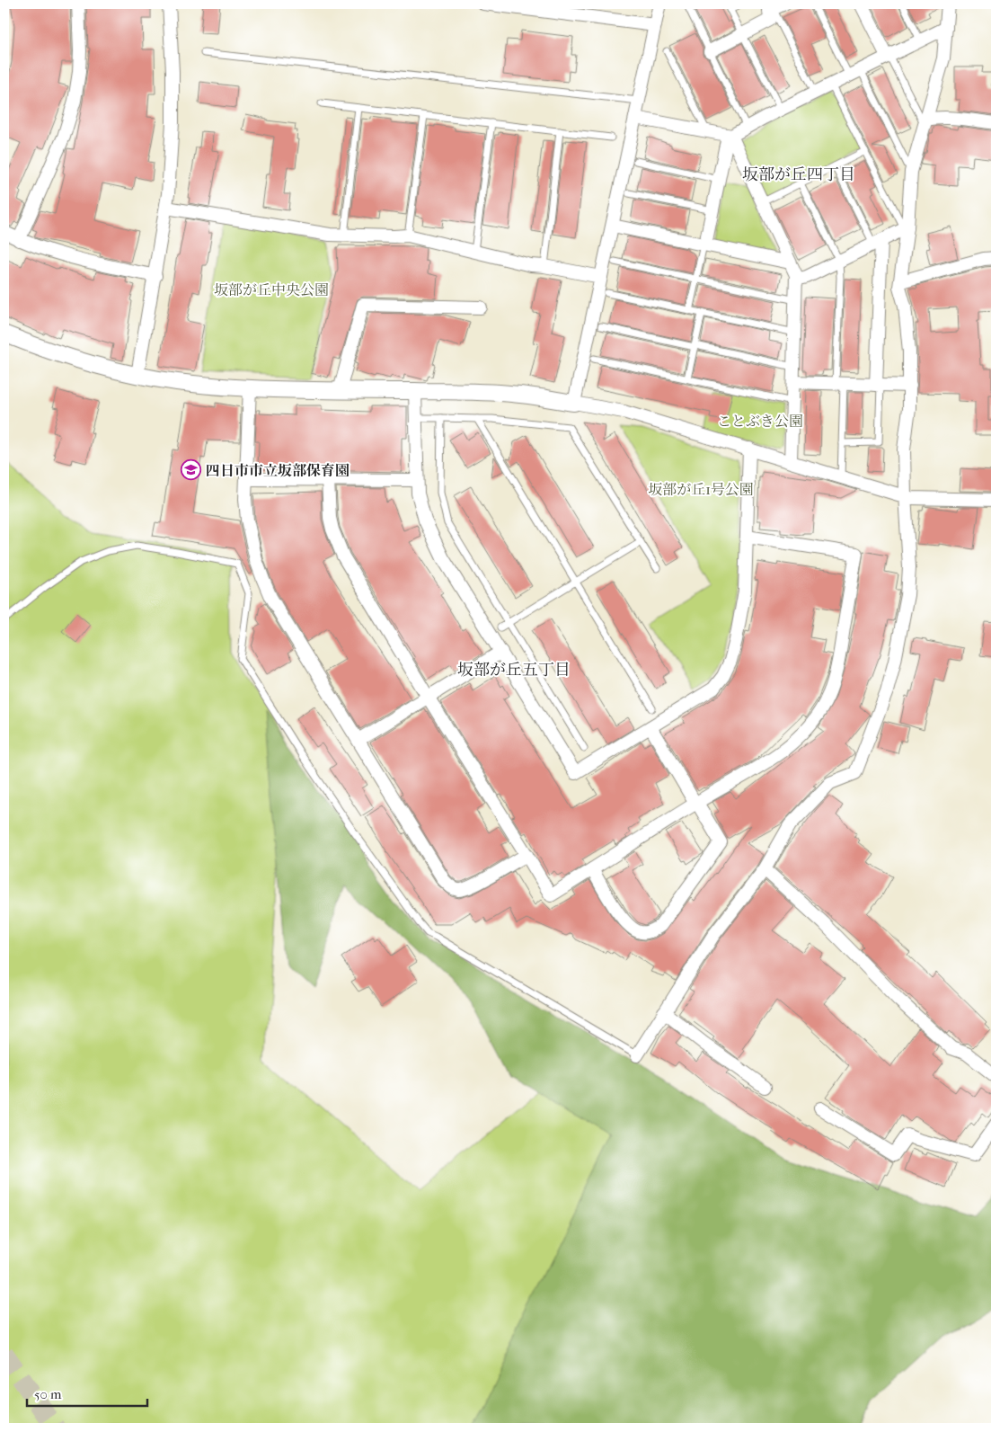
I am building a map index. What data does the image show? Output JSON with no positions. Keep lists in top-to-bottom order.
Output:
{
  "districts": ["坂部が丘四丁目", "坂部が丘五丁目"],
  "parks": ["坂部が丘中央公園", "ことぶき公園", "坂部が丘1号公園"],
  "places": {
    "school or university": ["四日市市立坂部保育園"]
  },
  "scale_bar": "50 m"
}
